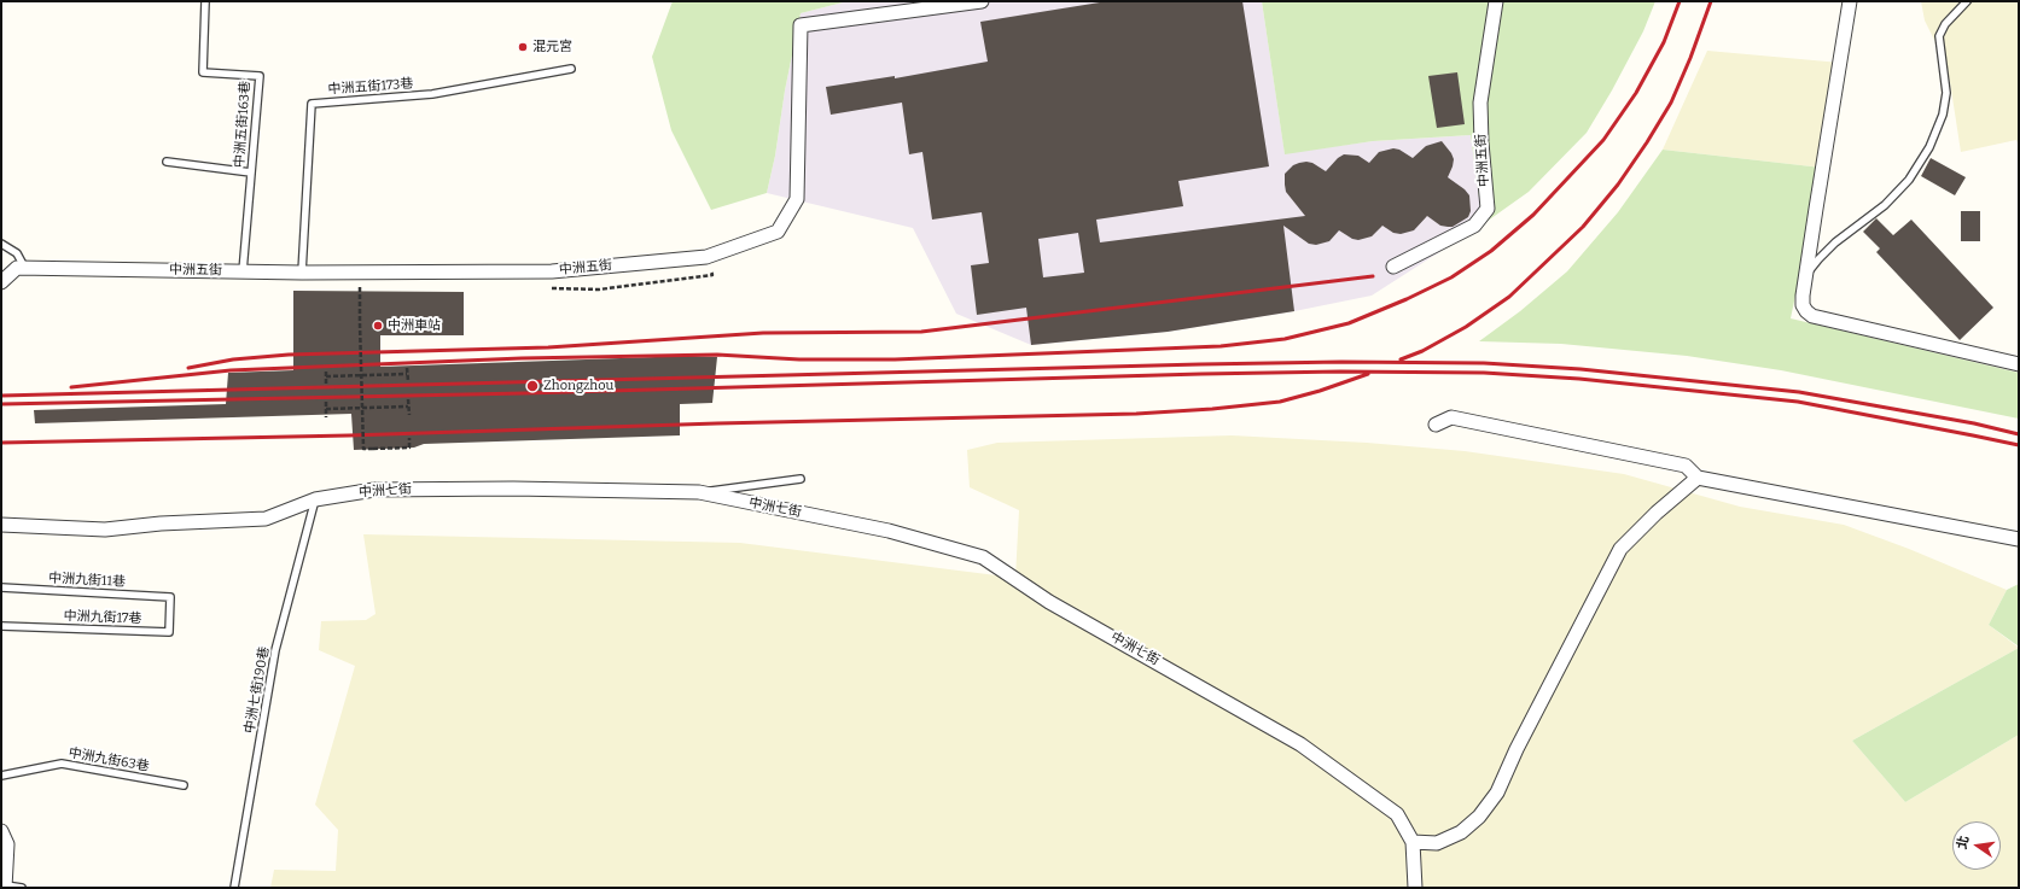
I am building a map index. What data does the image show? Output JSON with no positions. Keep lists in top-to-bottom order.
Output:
{
  "streets": {
    "street": ["中洲五街", "中洲七街"],
    "lane": [
      "中洲五街173巷",
      "中洲五街163巷",
      "中洲九街11巷",
      "中洲九街17巷",
      "中洲七街190巷",
      "中洲九街63巷"
    ]
  },
  "crossings": [
    ["中洲五街173巷", "中洲五街"],
    ["中洲五街163巷", "中洲五街"],
    ["中洲七街", "中洲七街190巷"],
    ["中洲九街11巷", "中洲九街17巷"]
  ],
  "places": ["混元宮", "中洲車站", "Zhongzhou"],
  "north": "left"
}
